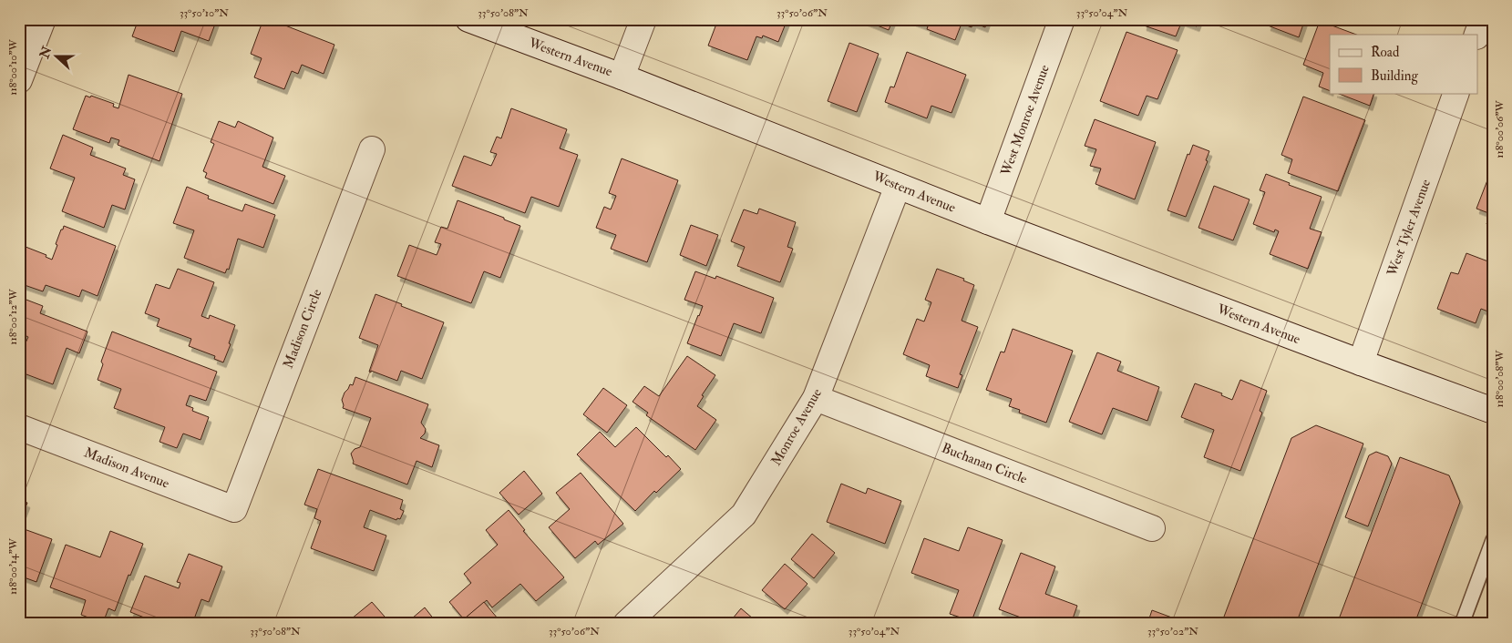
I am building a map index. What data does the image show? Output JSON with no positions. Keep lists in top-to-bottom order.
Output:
{
  "streets": {
    "street": [
      "Western Avenue",
      "West Monroe Avenue",
      "West Tyler Avenue",
      "Madison Circle",
      "Monroe Avenue",
      "Buchanan Circle",
      "Madison Avenue"
    ]
  },
  "crossings": [
    ["Western Avenue", "West Monroe Avenue"],
    ["Western Avenue", "West Tyler Avenue"],
    ["Western Avenue", "Monroe Avenue"],
    ["Madison Circle", "Madison Avenue"],
    ["Monroe Avenue", "Buchanan Circle"]
  ],
  "legend": ["Road", "Building"],
  "north": "left",
  "coordinates": [
    "33°50'10\"N",
    "33°50'08\"N",
    "33°50'06\"N",
    "33°50'04\"N",
    "118°00'10\"W",
    "118°00'06\"W",
    "118°00'12\"W",
    "118°00'08\"W",
    "118°00'14\"W",
    "33°50'02\"N"
  ]
}
